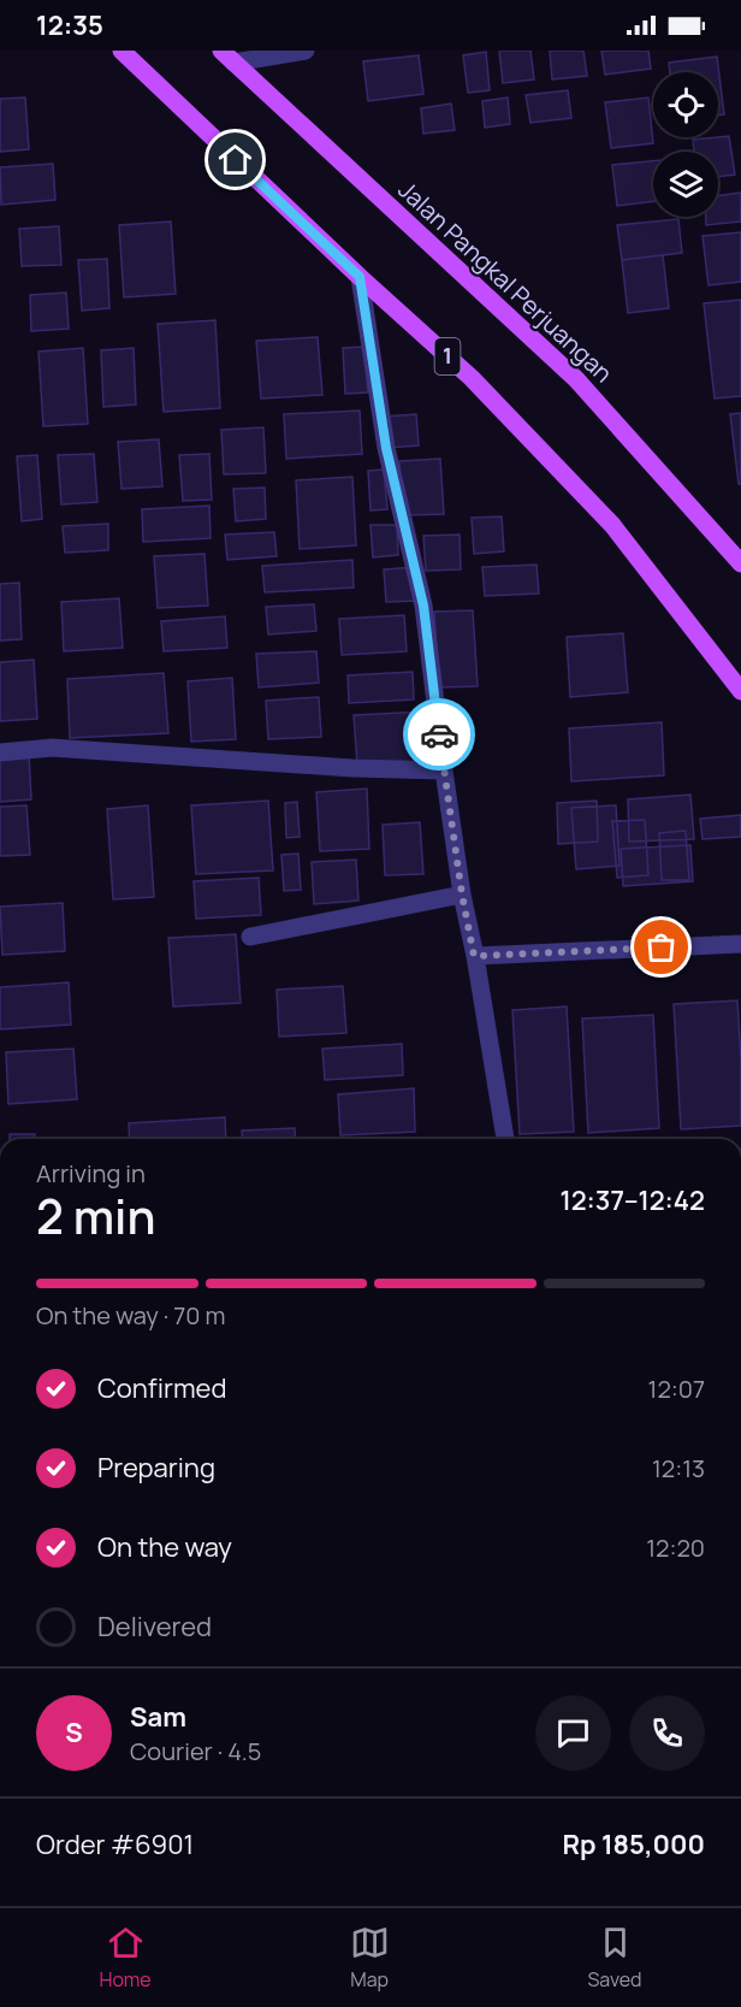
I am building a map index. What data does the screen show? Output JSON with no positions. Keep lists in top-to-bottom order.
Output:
{
  "streets": {
    "main road": ["Jalan Pangkal Perjuangan", "1"]
  },
  "page": {
    "status": "12:35",
    "heading": ["2 min", "Arriving in", "12:37–12:42"],
    "panel": [
      "Sam",
      "Courier · 4.5",
      "Order #6901",
      "Rp 185,000"
    ],
    "bar": "On the way · 70 m",
    "list": [
      ["Confirmed", "12:07"],
      ["Preparing", "12:13"],
      ["On the way", "12:20"],
      "Delivered"
    ],
    "round": "S",
    "tabs": ["Home", "Map", "Saved"]
  }
}
